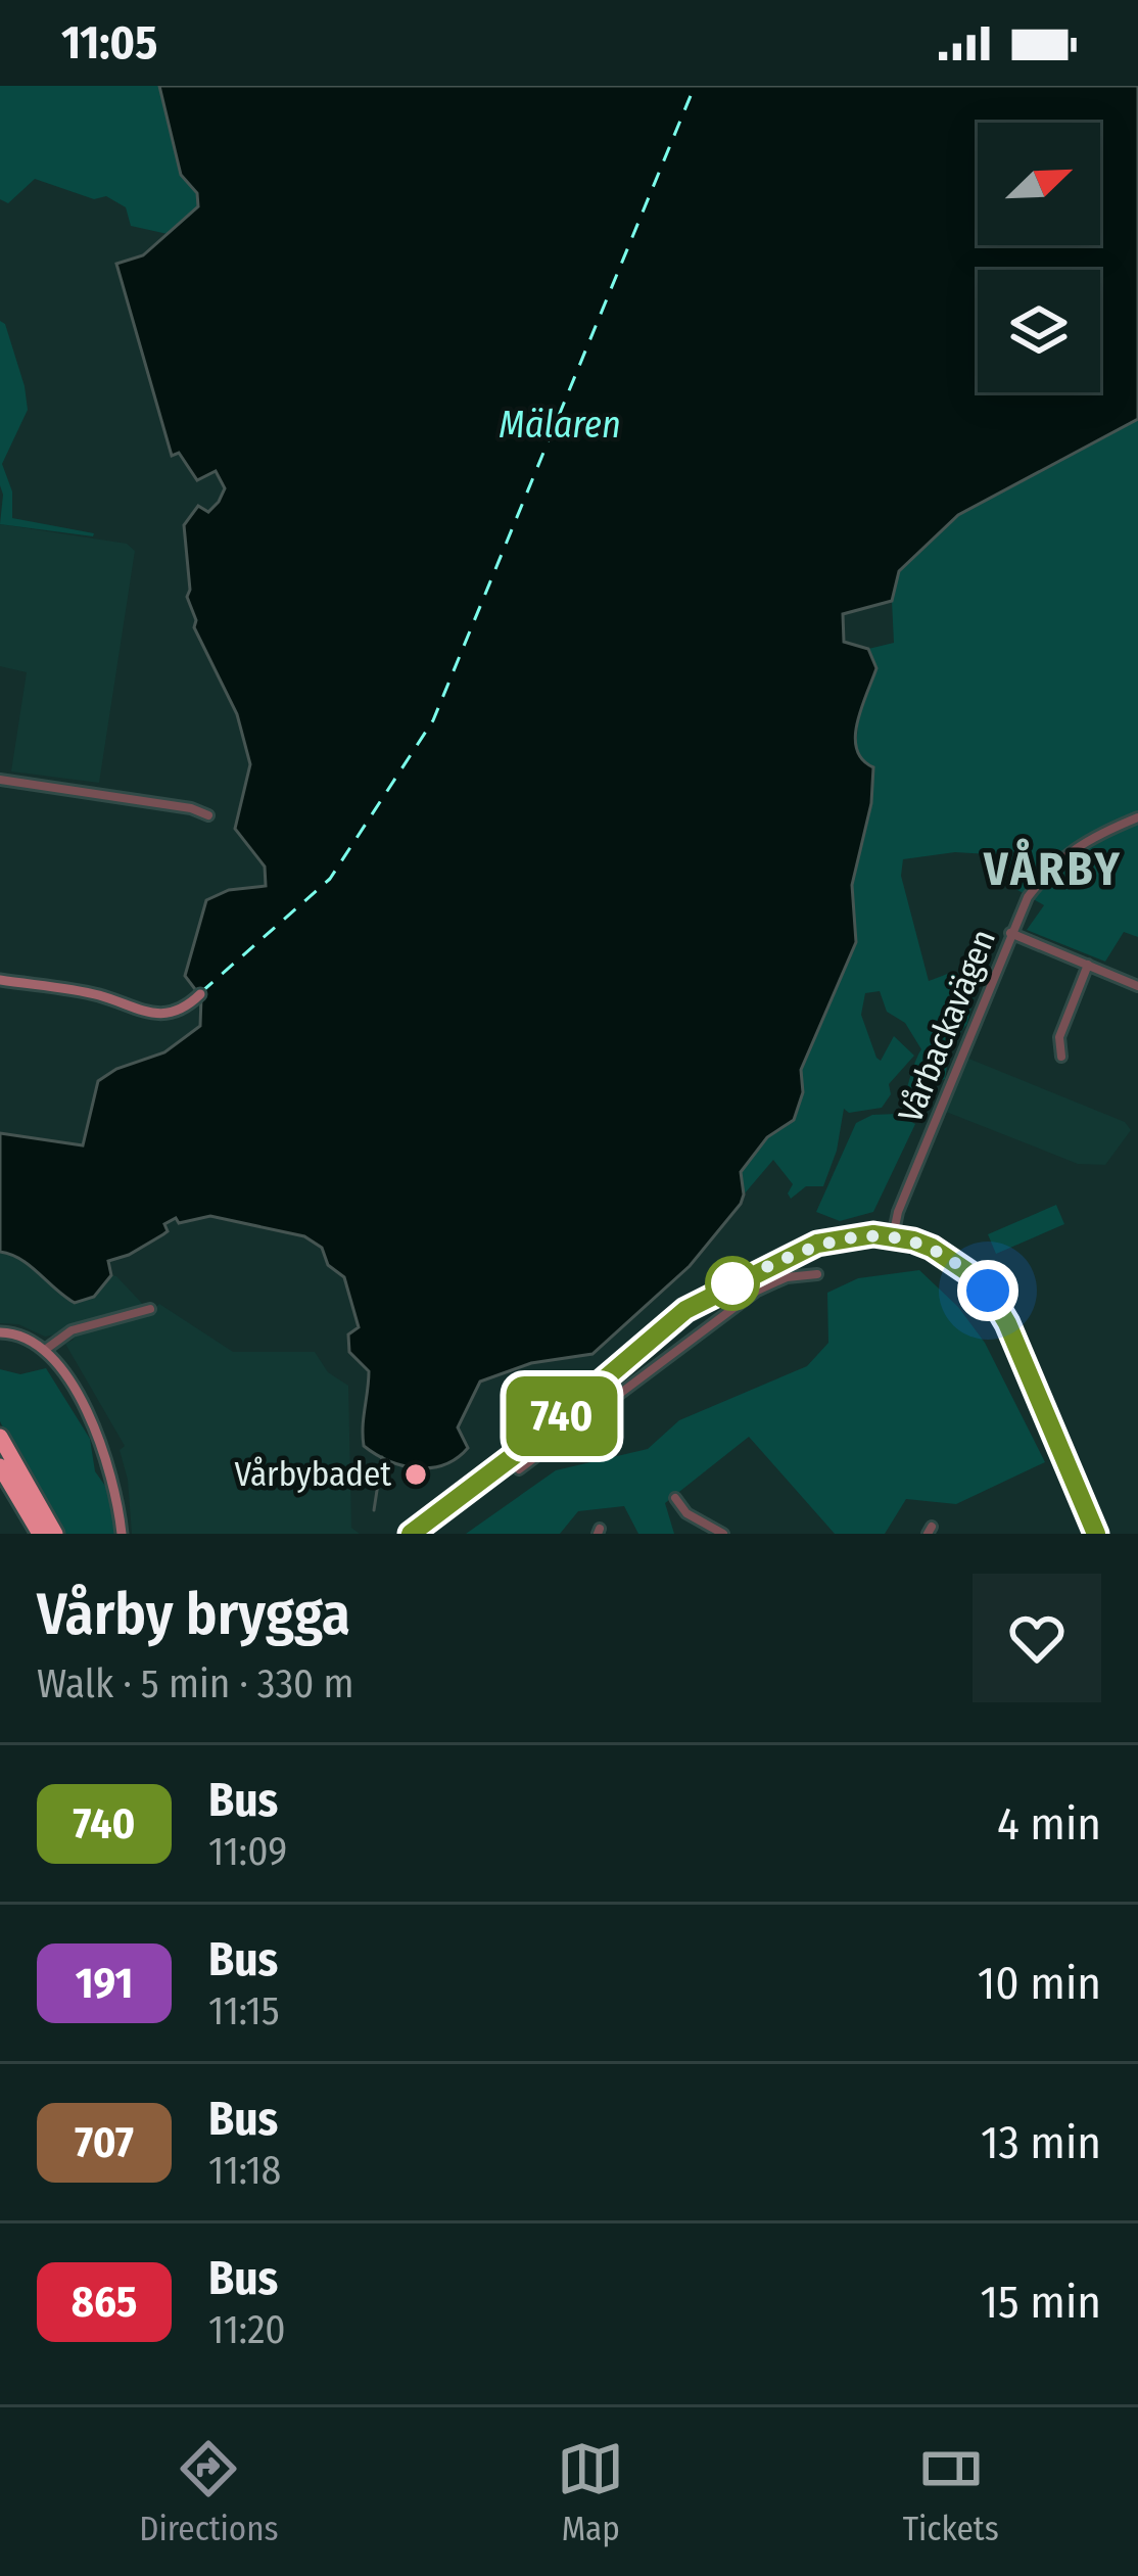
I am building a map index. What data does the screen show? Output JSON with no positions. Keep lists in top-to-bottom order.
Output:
{
  "streets": {
    "street": ["Vårbackavägen"]
  },
  "districts": ["VÅRBY"],
  "water": ["Mälaren"],
  "places": ["Vårbybadet"],
  "lines": ["bus line 740"],
  "north": "top right",
  "page": {
    "status": "11:05",
    "on_map": "740",
    "heading": ["Vårby brygga", "Walk · 5 min · 330 m"],
    "list": [
      {
        "mark": "740",
        "name": "Bus",
        "note": "11:09",
        "value": "4 min"
      },
      {
        "mark": "191",
        "name": "Bus",
        "note": "11:15",
        "value": "10 min"
      },
      {
        "mark": "707",
        "name": "Bus",
        "note": "11:18",
        "value": "13 min"
      },
      {
        "mark": "865",
        "name": "Bus",
        "note": "11:20",
        "value": "15 min"
      }
    ],
    "tabs": ["Directions", "Map", "Tickets"]
  }
}
